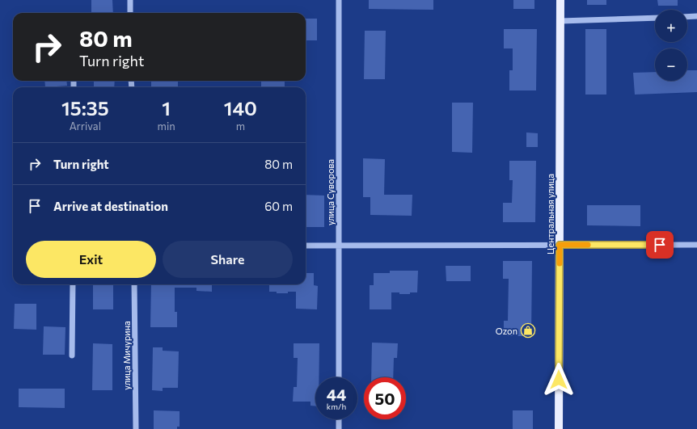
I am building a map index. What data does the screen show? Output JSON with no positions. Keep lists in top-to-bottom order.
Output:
{
  "streets": {
    "main road": ["Центральная улица"],
    "street": ["улица Суворова", "улица Мичурина"]
  },
  "places": {
    "shop": ["Ozon"]
  },
  "page": {
    "map_buttons": ["+", "−"],
    "turn": ["80 m", "Turn right"],
    "eta": [
      "15:35",
      "Arrival",
      "1",
      "min",
      "140",
      "m"
    ],
    "list": [
      {
        "name": "Turn right",
        "value": "80 m"
      },
      {
        "name": "Arrive at destination",
        "value": "60 m"
      }
    ],
    "buttons": ["Exit", "Share"],
    "speed": "44 km/h",
    "limit": "50"
  }
}
